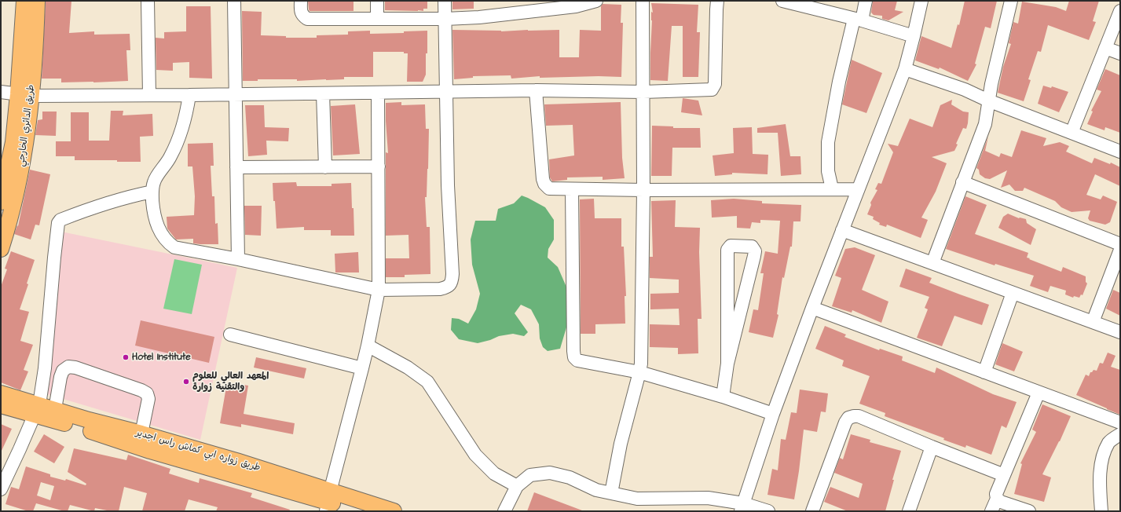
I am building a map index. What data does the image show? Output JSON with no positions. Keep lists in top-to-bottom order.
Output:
{
  "streets": {
    "main road": ["طريق الدائري الخارجي", "طريق زواره ابي كماش راس اجدير"]
  },
  "places": ["Hotel Institute", "المعهد العالي للعلوم والتقنية زوارة"]
}
